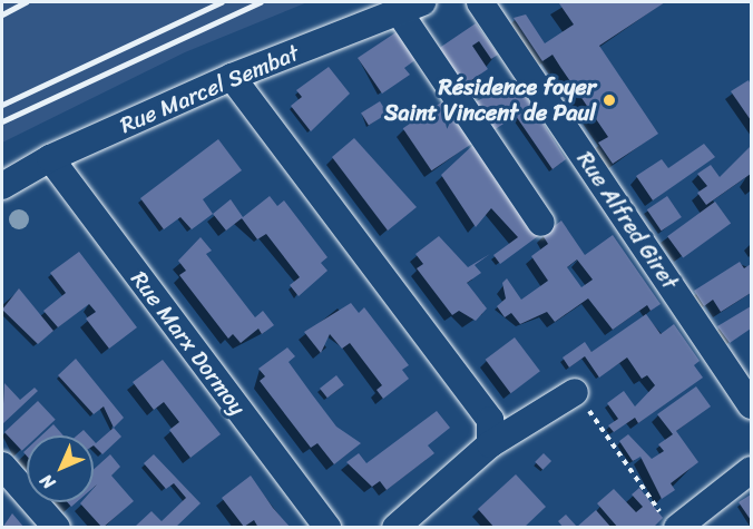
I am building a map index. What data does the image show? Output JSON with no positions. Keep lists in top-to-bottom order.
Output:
{
  "streets": {
    "street": ["Rue Marcel Sembat", "Rue Alfred Giret", "Rue Marx Dormoy"]
  },
  "crossings": [
    ["Rue Marcel Sembat", "Rue Marx Dormoy"]
  ],
  "places": ["Résidence foyer Saint Vincent de Paul"],
  "north": "bottom left"
}
